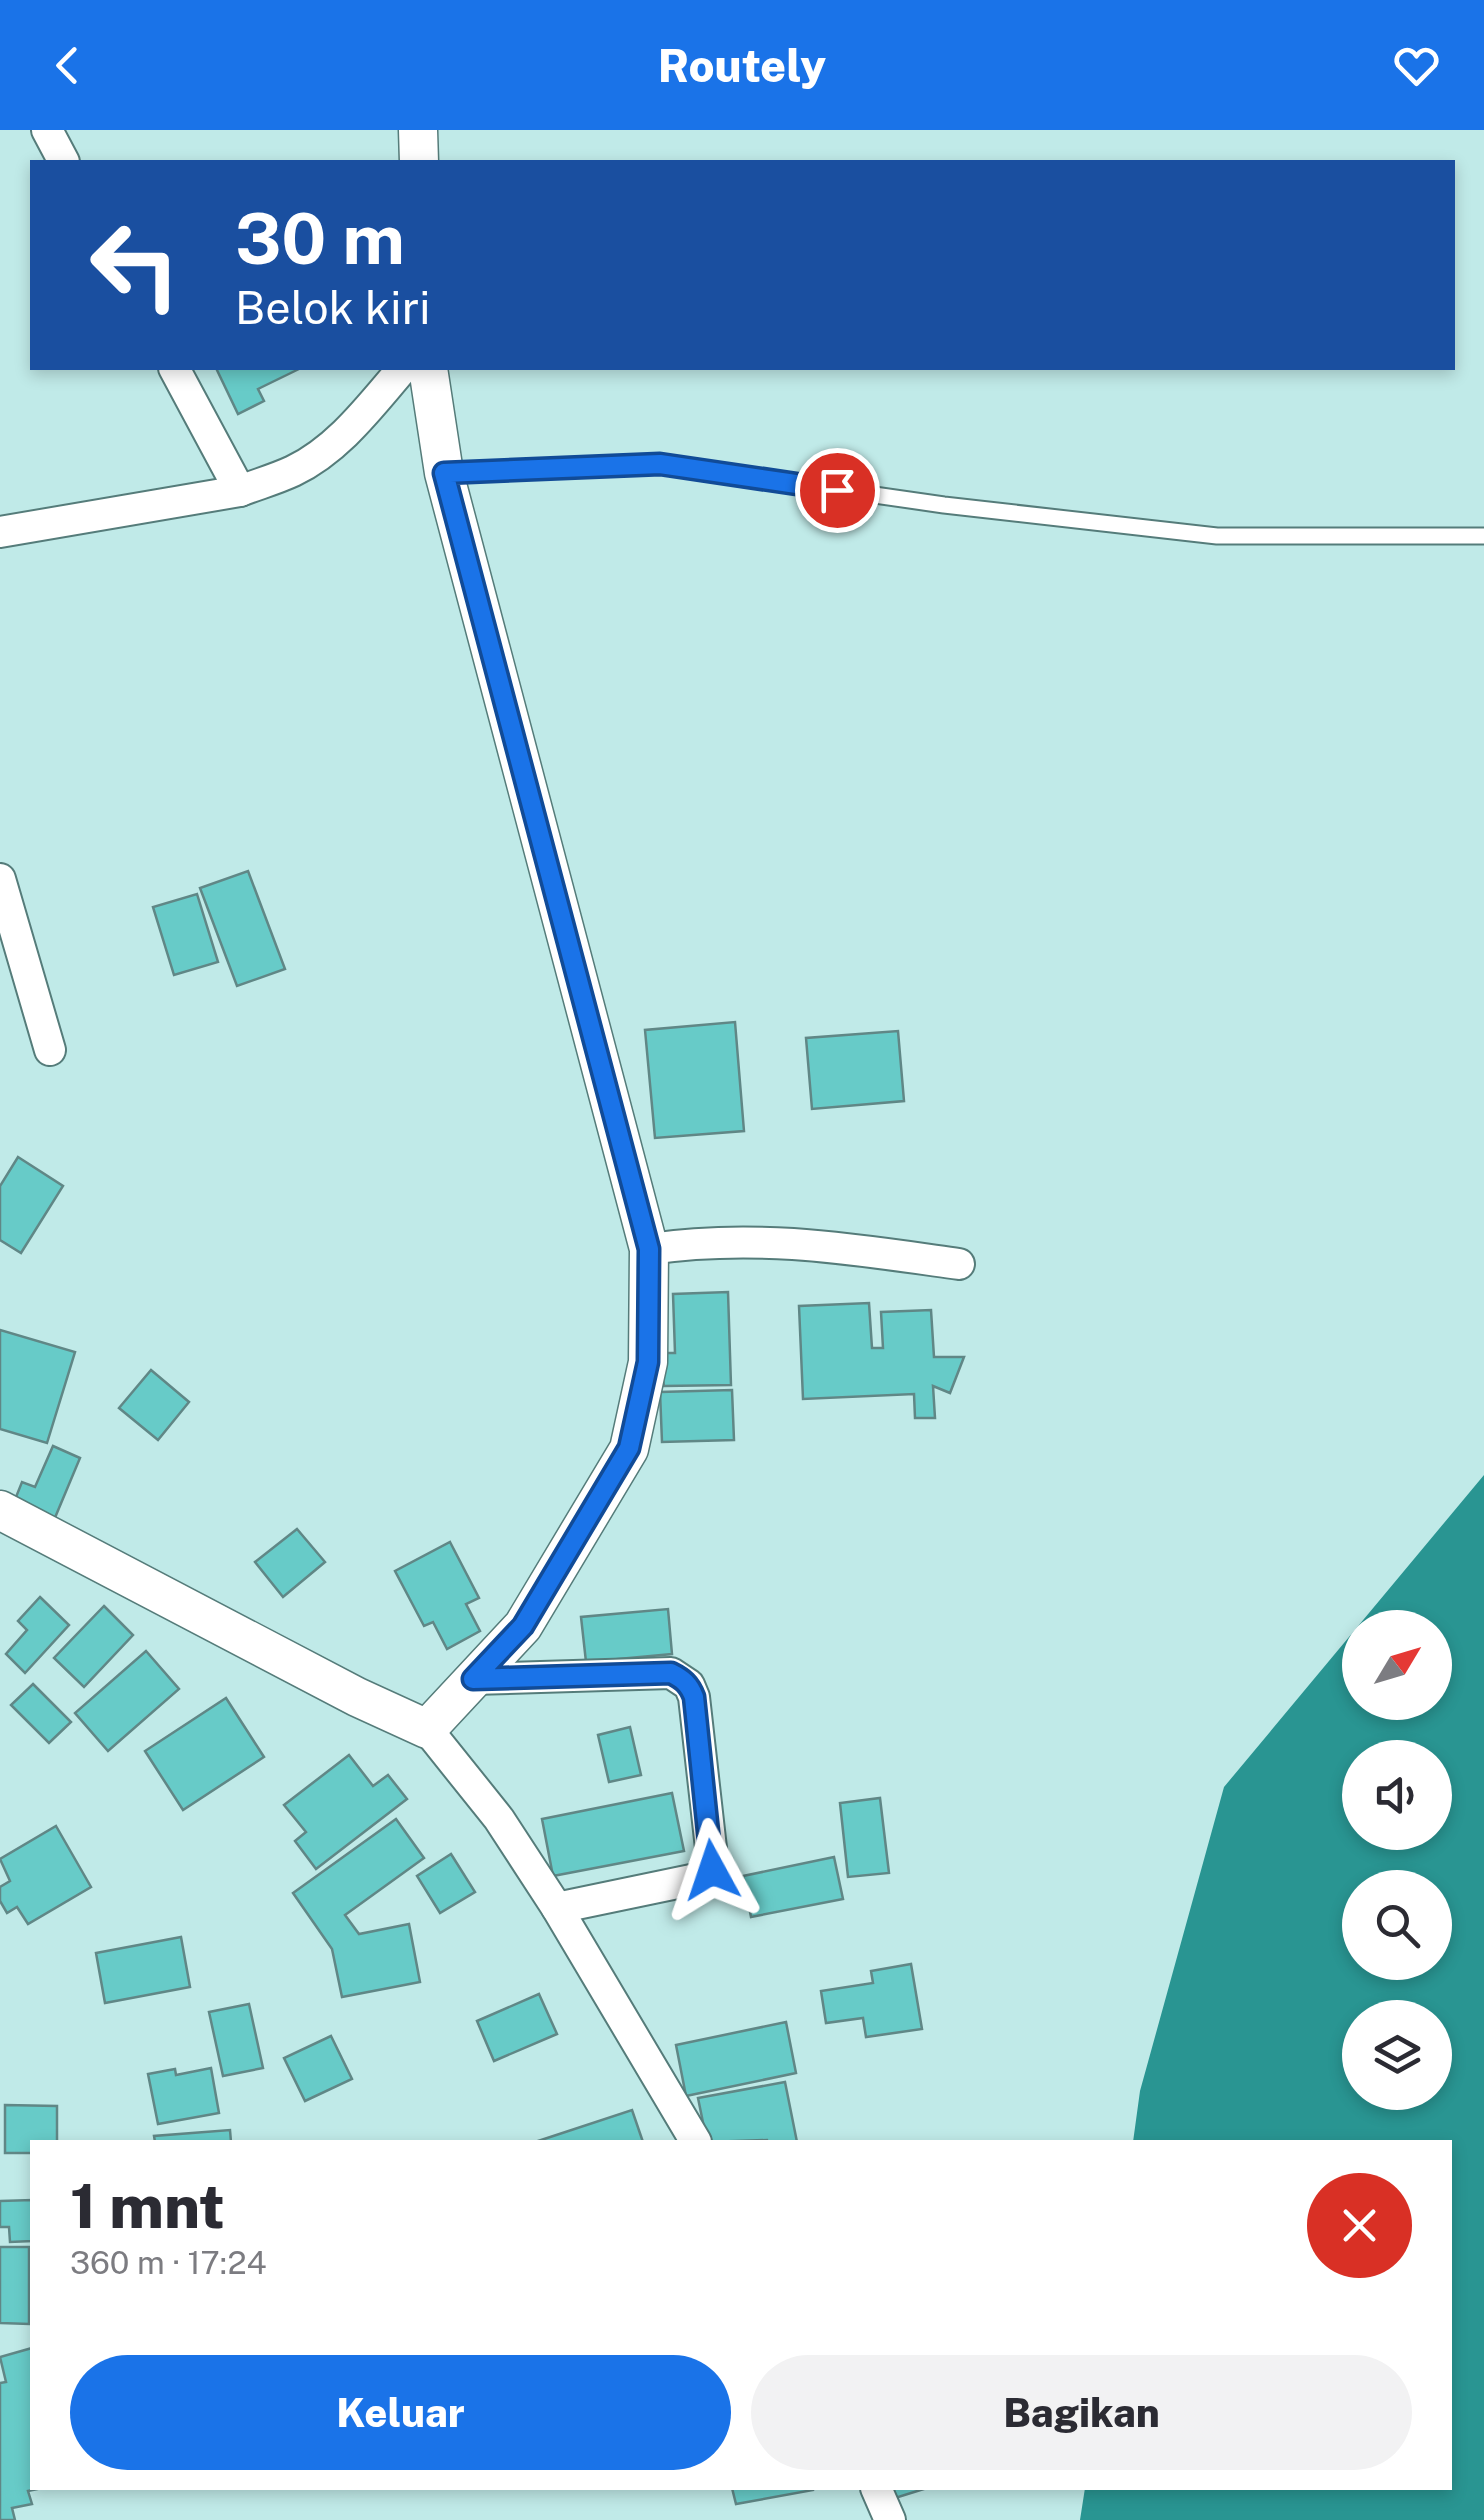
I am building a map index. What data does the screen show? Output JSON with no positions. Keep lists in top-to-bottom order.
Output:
{
  "north": "top right",
  "page": {
    "header": "Routely",
    "turn": ["30 m", "Belok kiri"],
    "heading": ["1 mnt", "360 m · 17:24"],
    "buttons": ["Keluar", "Bagikan"]
  }
}
